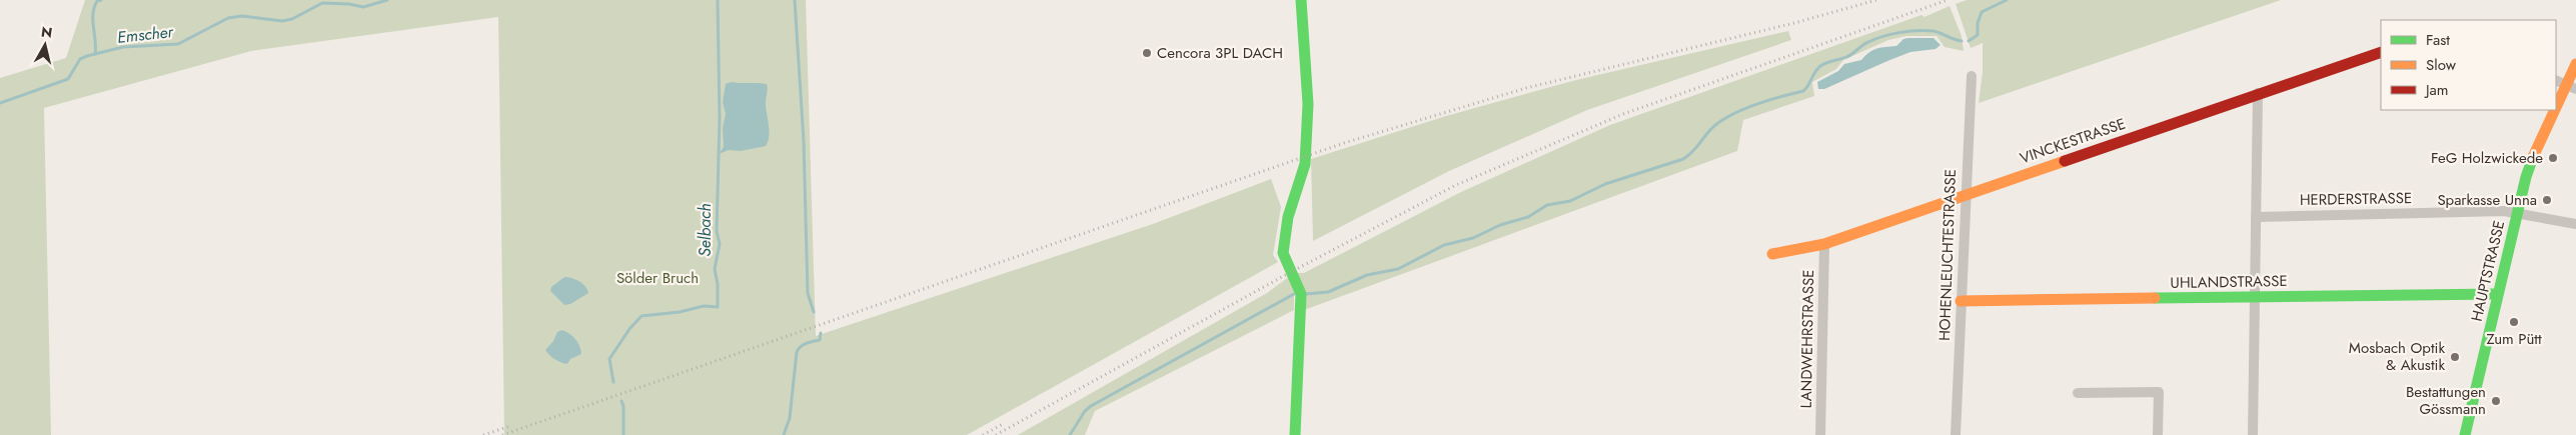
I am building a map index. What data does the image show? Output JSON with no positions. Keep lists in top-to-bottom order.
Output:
{
  "streets": {
    "street": [
      "VINCKESTRASSE",
      "HERDERSTRASSE",
      "HOHENLEUCHTESTRASSE",
      "HAUPTSTRASSE",
      "UHLANDSTRASSE",
      "LANDWEHRSTRASSE"
    ]
  },
  "crossings": [
    ["VINCKESTRASSE", "HOHENLEUCHTESTRASSE"],
    ["VINCKESTRASSE", "LANDWEHRSTRASSE"],
    ["HERDERSTRASSE", "HAUPTSTRASSE"],
    ["HOHENLEUCHTESTRASSE", "UHLANDSTRASSE"],
    ["HAUPTSTRASSE", "UHLANDSTRASSE"]
  ],
  "water": ["Emscher", "Selbach"],
  "parks": ["Sölder Bruch"],
  "places": [
    "Cencora 3PL DACH",
    "FeG Holzwickede",
    "Sparkasse Unna",
    "Zum Pütt",
    "Mosbach Optik & Akustik",
    "Bestattungen Gössmann"
  ],
  "legend": ["Fast", "Slow", "Jam"],
  "north": "top"
}
